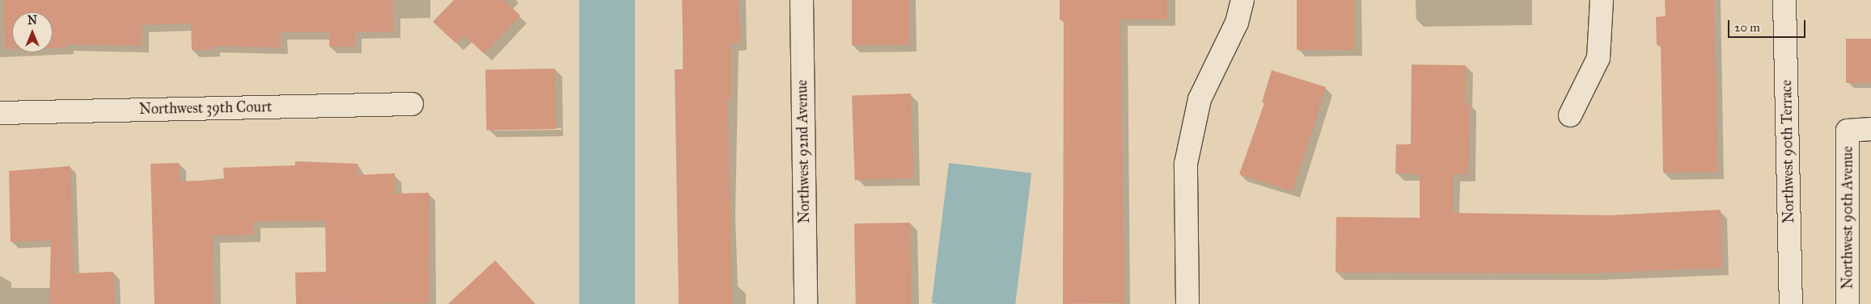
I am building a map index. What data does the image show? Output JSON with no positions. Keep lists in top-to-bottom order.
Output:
{
  "streets": {
    "street": [
      "Northwest 39th Court",
      "Northwest 92nd Avenue",
      "Northwest 90th Terrace",
      "Northwest 90th Avenue"
    ]
  },
  "scale_bar": "20 m",
  "north": "top"
}
